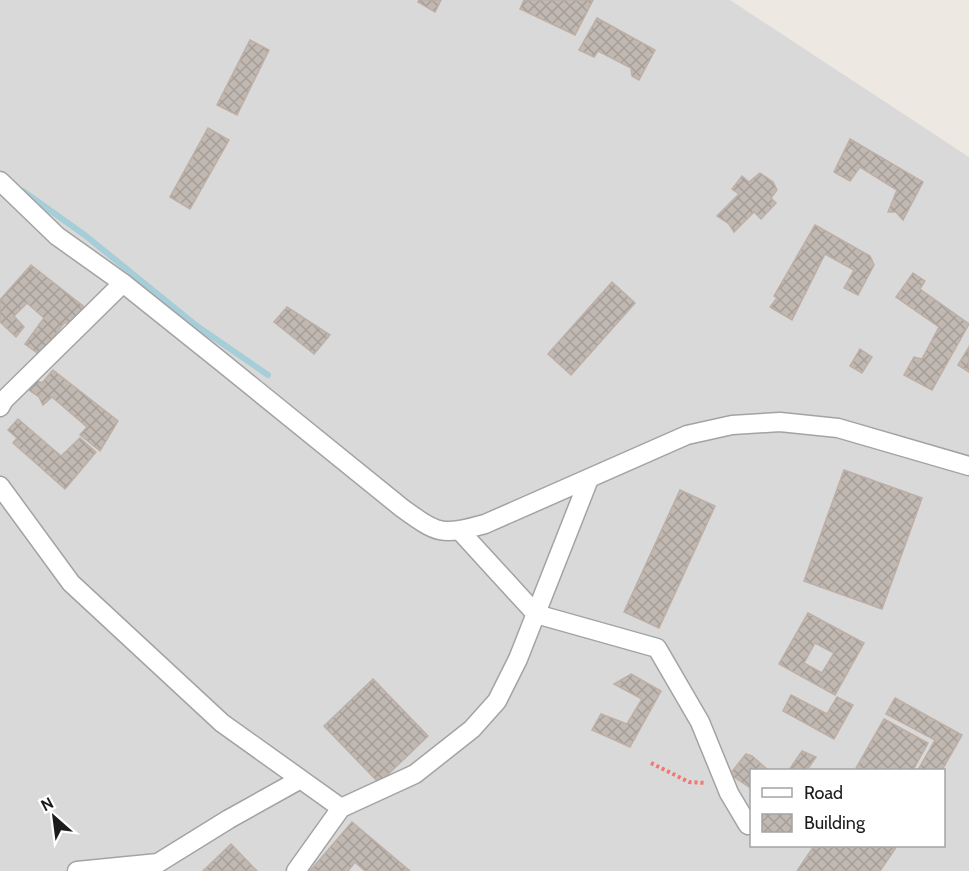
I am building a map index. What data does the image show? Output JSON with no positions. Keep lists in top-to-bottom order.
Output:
{
  "legend": ["Road", "Building"],
  "north": "top left"
}
